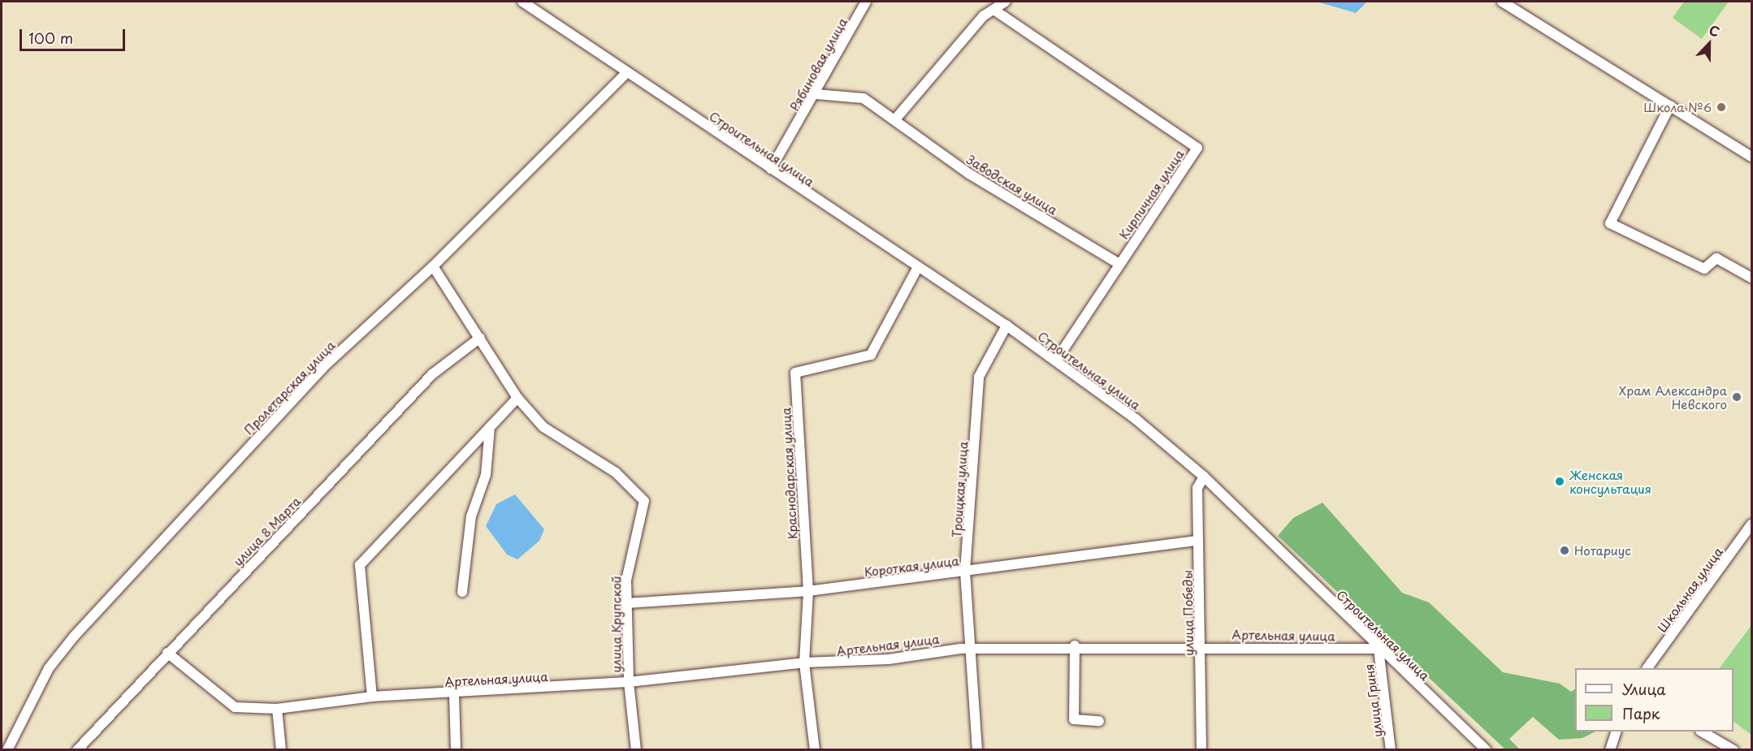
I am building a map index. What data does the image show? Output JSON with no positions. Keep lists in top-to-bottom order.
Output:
{
  "streets": {
    "street": [
      "Рябиновая улица",
      "Строительная улица",
      "Заводская улица",
      "Кирпичная улица",
      "Пролетарская улица",
      "Краснодарская улица",
      "Троицкая улица",
      "улица 8 Марта",
      "Короткая улица",
      "Школьная улица",
      "улица Победы",
      "улица Крупской",
      "Артельная улица",
      "улица Гриня"
    ]
  },
  "crossings": [
    ["Рябиновая улица", "Строительная улица"],
    ["Рябиновая улица", "Заводская улица"],
    ["Строительная улица", "Кирпичная улица"],
    ["Строительная улица", "Пролетарская улица"],
    ["Строительная улица", "Краснодарская улица"],
    ["Строительная улица", "Троицкая улица"],
    ["Строительная улица", "улица Победы"],
    ["Строительная улица", "Артельная улица"],
    ["Строительная улица", "улица Гриня"],
    ["Заводская улица", "Кирпичная улица"],
    ["Пролетарская улица", "улица Крупской"],
    ["Краснодарская улица", "Короткая улица"],
    ["Краснодарская улица", "Артельная улица"],
    ["Троицкая улица", "Короткая улица"],
    ["Троицкая улица", "Артельная улица"],
    ["улица 8 Марта", "улица Крупской"],
    ["улица 8 Марта", "Артельная улица"],
    ["Короткая улица", "улица Победы"],
    ["Короткая улица", "улица Крупской"],
    ["улица Победы", "Артельная улица"],
    ["улица Крупской", "Артельная улица"],
    ["Артельная улица", "улица Гриня"]
  ],
  "places": [
    "Школа №6",
    "Храм Александра Невского",
    "Женская консультация",
    "Нотариус"
  ],
  "legend": ["Улица", "Парк"],
  "scale_bar": "100 m",
  "north": "top"
}
